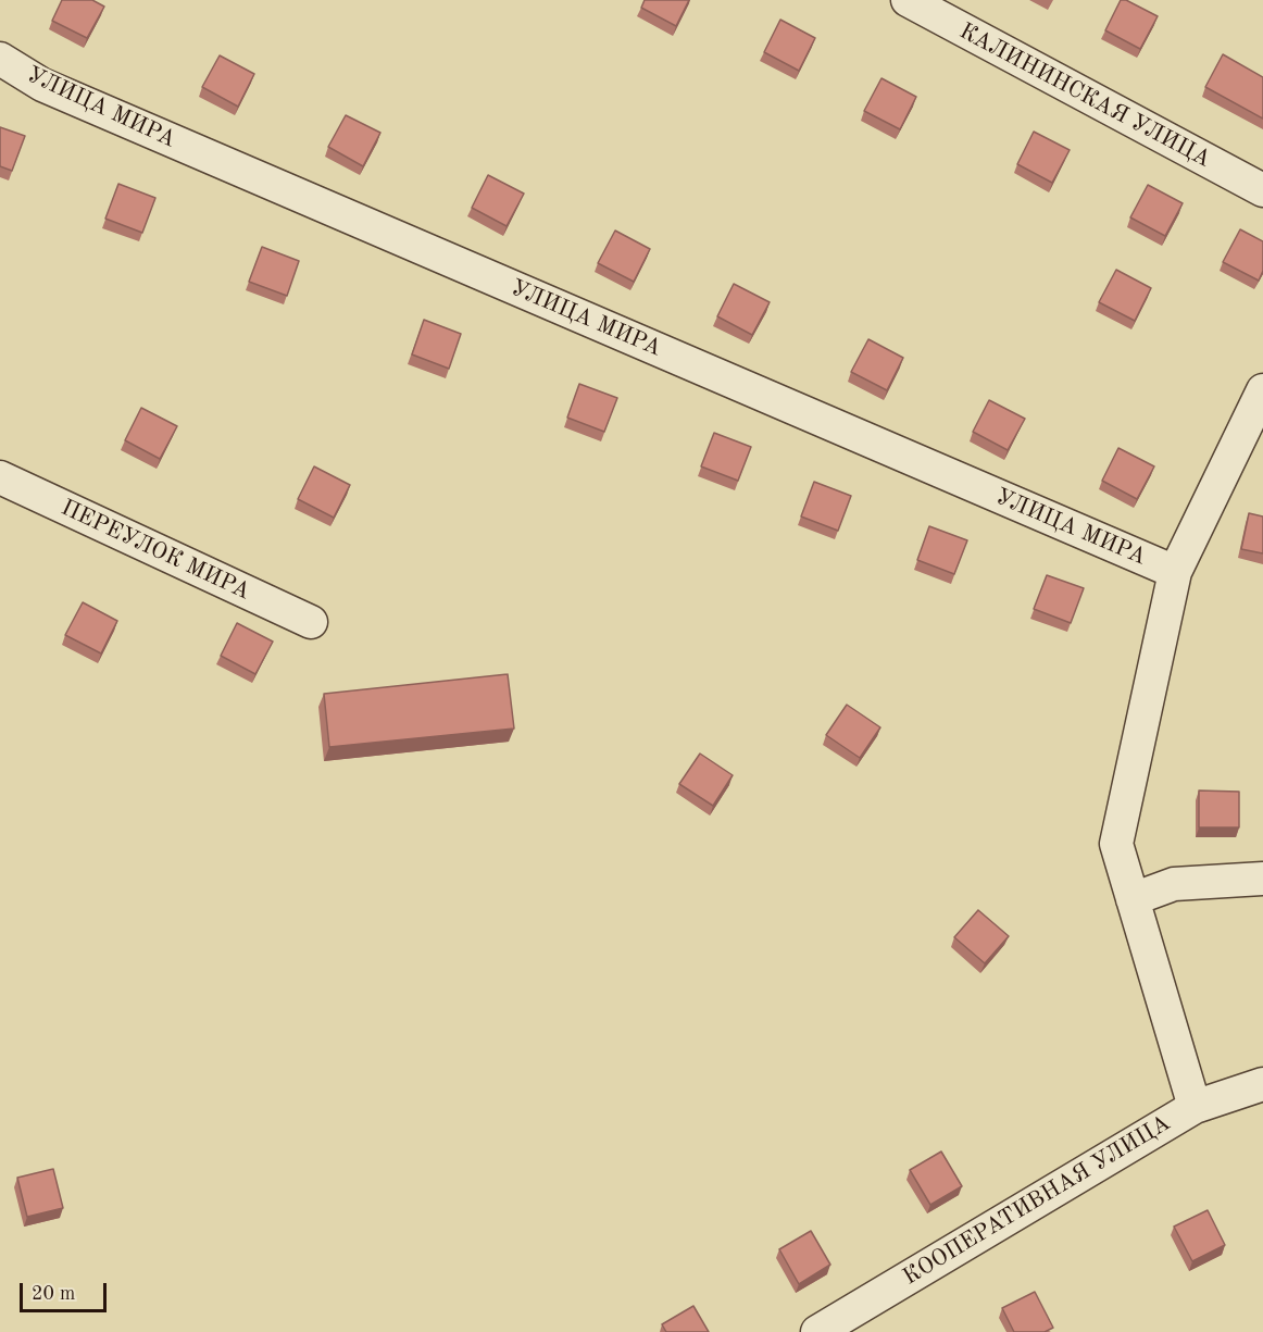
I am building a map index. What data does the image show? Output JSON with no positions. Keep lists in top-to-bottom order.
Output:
{
  "streets": {
    "street": [
      "КАЛИНИНСКАЯ УЛИЦА",
      "УЛИЦА МИРА",
      "ПЕРЕУЛОК МИРА",
      "КООПЕРАТИВНАЯ УЛИЦА"
    ]
  },
  "scale_bar": "20 m"
}
